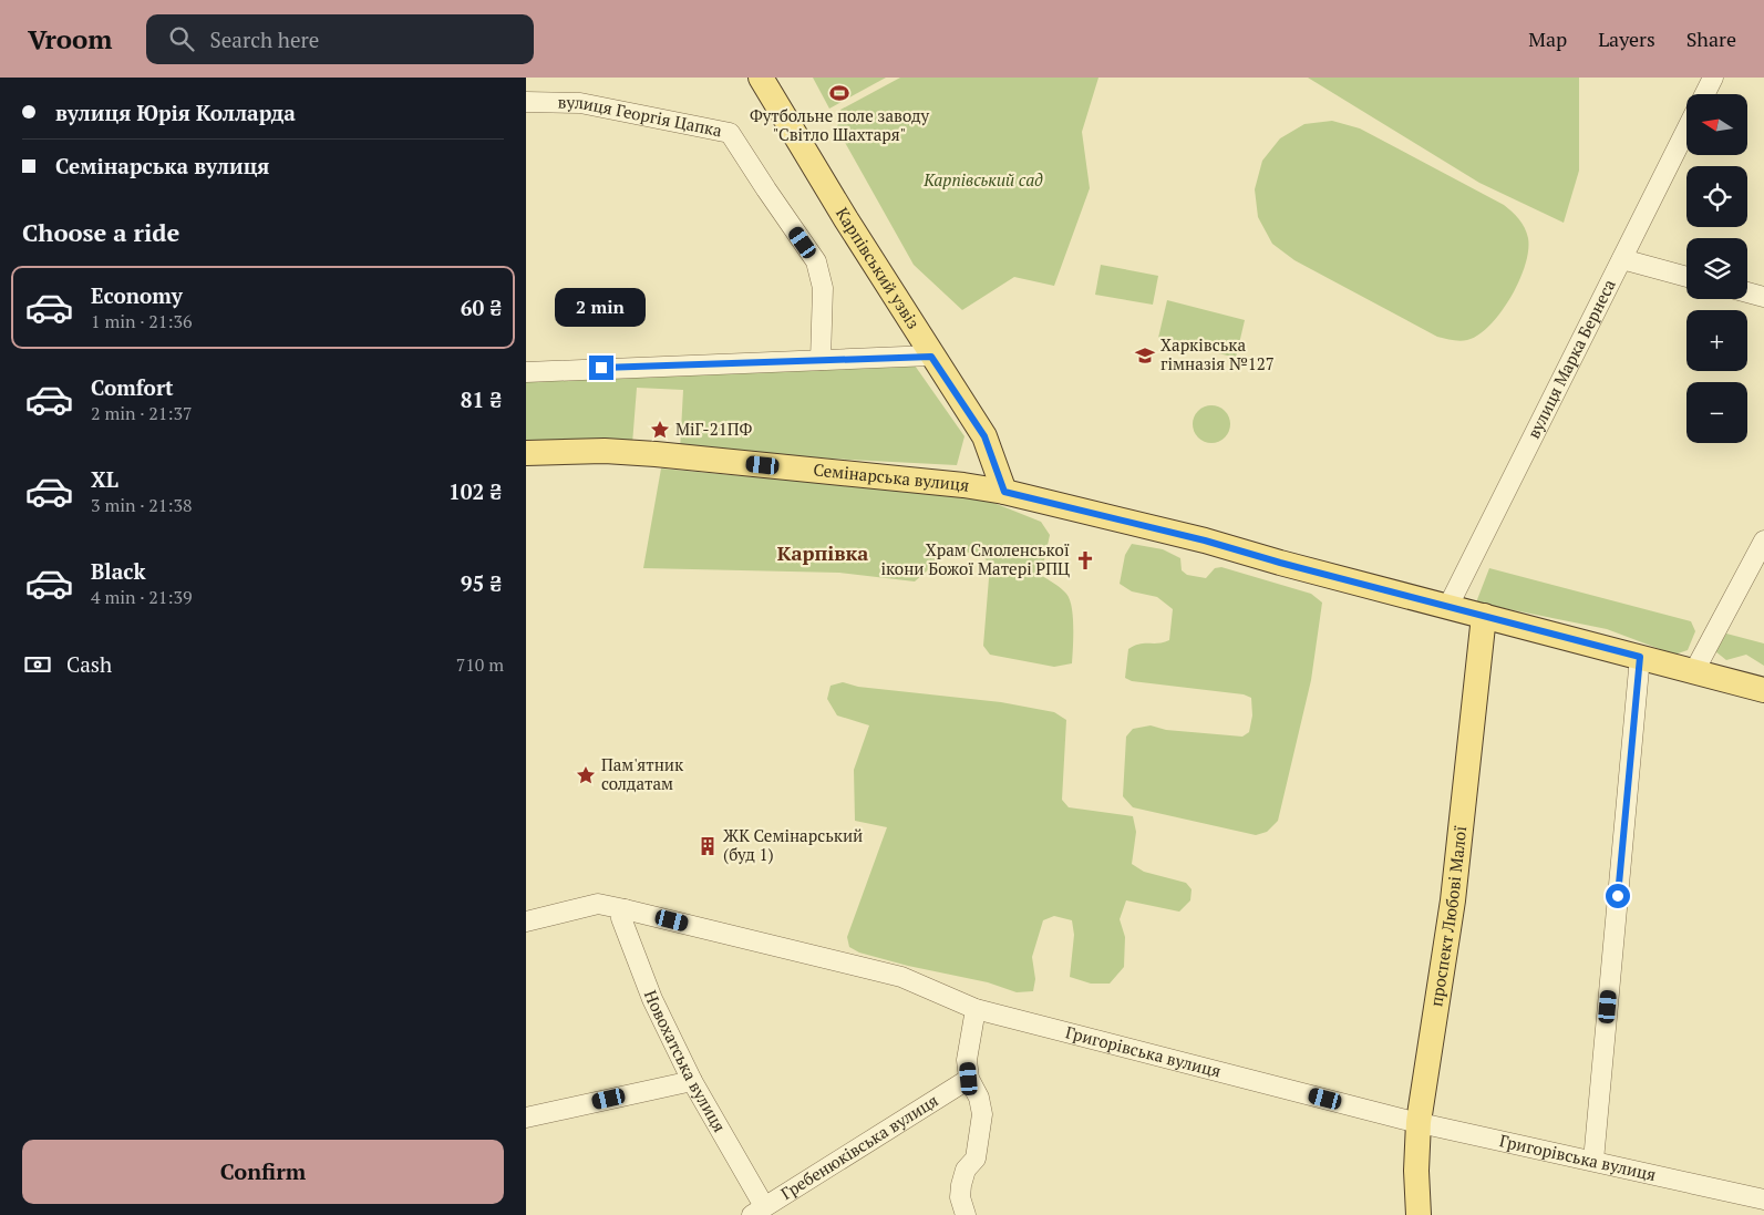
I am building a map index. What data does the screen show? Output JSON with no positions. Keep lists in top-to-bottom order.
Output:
{
  "streets": {
    "main road": ["Карпівський узвіз", "Семінарська вулиця", "проспект Любові Малої"],
    "street": [
      "вулиця Георгія Цапка",
      "вулиця Марка Бернеса",
      "Григорівська вулиця",
      "Новохатська вулиця",
      "Гребенюківська вулиця"
    ]
  },
  "crossings": [
    ["Карпівський узвіз", "Семінарська вулиця"],
    ["вулиця Марка Бернеса", "Семінарська вулиця"],
    ["Семінарська вулиця", "проспект Любові Малої"],
    ["проспект Любові Малої", "Григорівська вулиця"],
    ["Григорівська вулиця", "Новохатська вулиця"],
    ["Новохатська вулиця", "Гребенюківська вулиця"]
  ],
  "districts": ["Карпівка"],
  "parks": ["Карпівський сад"],
  "places": {
    "sports": ["Футбольне поле заводу \"Світло Шахтаря\""],
    "school or university": ["Харківська гімназія №127"],
    "place": ["МіГ-21ПФ", "Пам'ятник солдатам"],
    "church": ["Храм Смоленської ікони Божої Матері РПЦ"],
    "building": ["ЖК Семінарський (буд 1)"]
  },
  "north": "left",
  "page": {
    "header": "Vroom",
    "search": "Search here",
    "nav": ["Map", "Layers", "Share"],
    "banner": ["вулиця Юрія Колларда", "Семінарська вулиця"],
    "map_buttons": ["+", "−"],
    "heading": "Choose a ride",
    "list": [
      {
        "name": "Economy",
        "note": "1 min · 21:36",
        "value": "60 ₴"
      },
      {
        "name": "Comfort",
        "note": "2 min · 21:37",
        "value": "81 ₴"
      },
      {
        "name": "XL",
        "note": "3 min · 21:38",
        "value": "102 ₴"
      },
      {
        "name": "Black",
        "note": "4 min · 21:39",
        "value": "95 ₴"
      }
    ],
    "bubble": "2 min",
    "pay": ["Cash", "710 m"],
    "buttons": "Confirm"
  }
}
